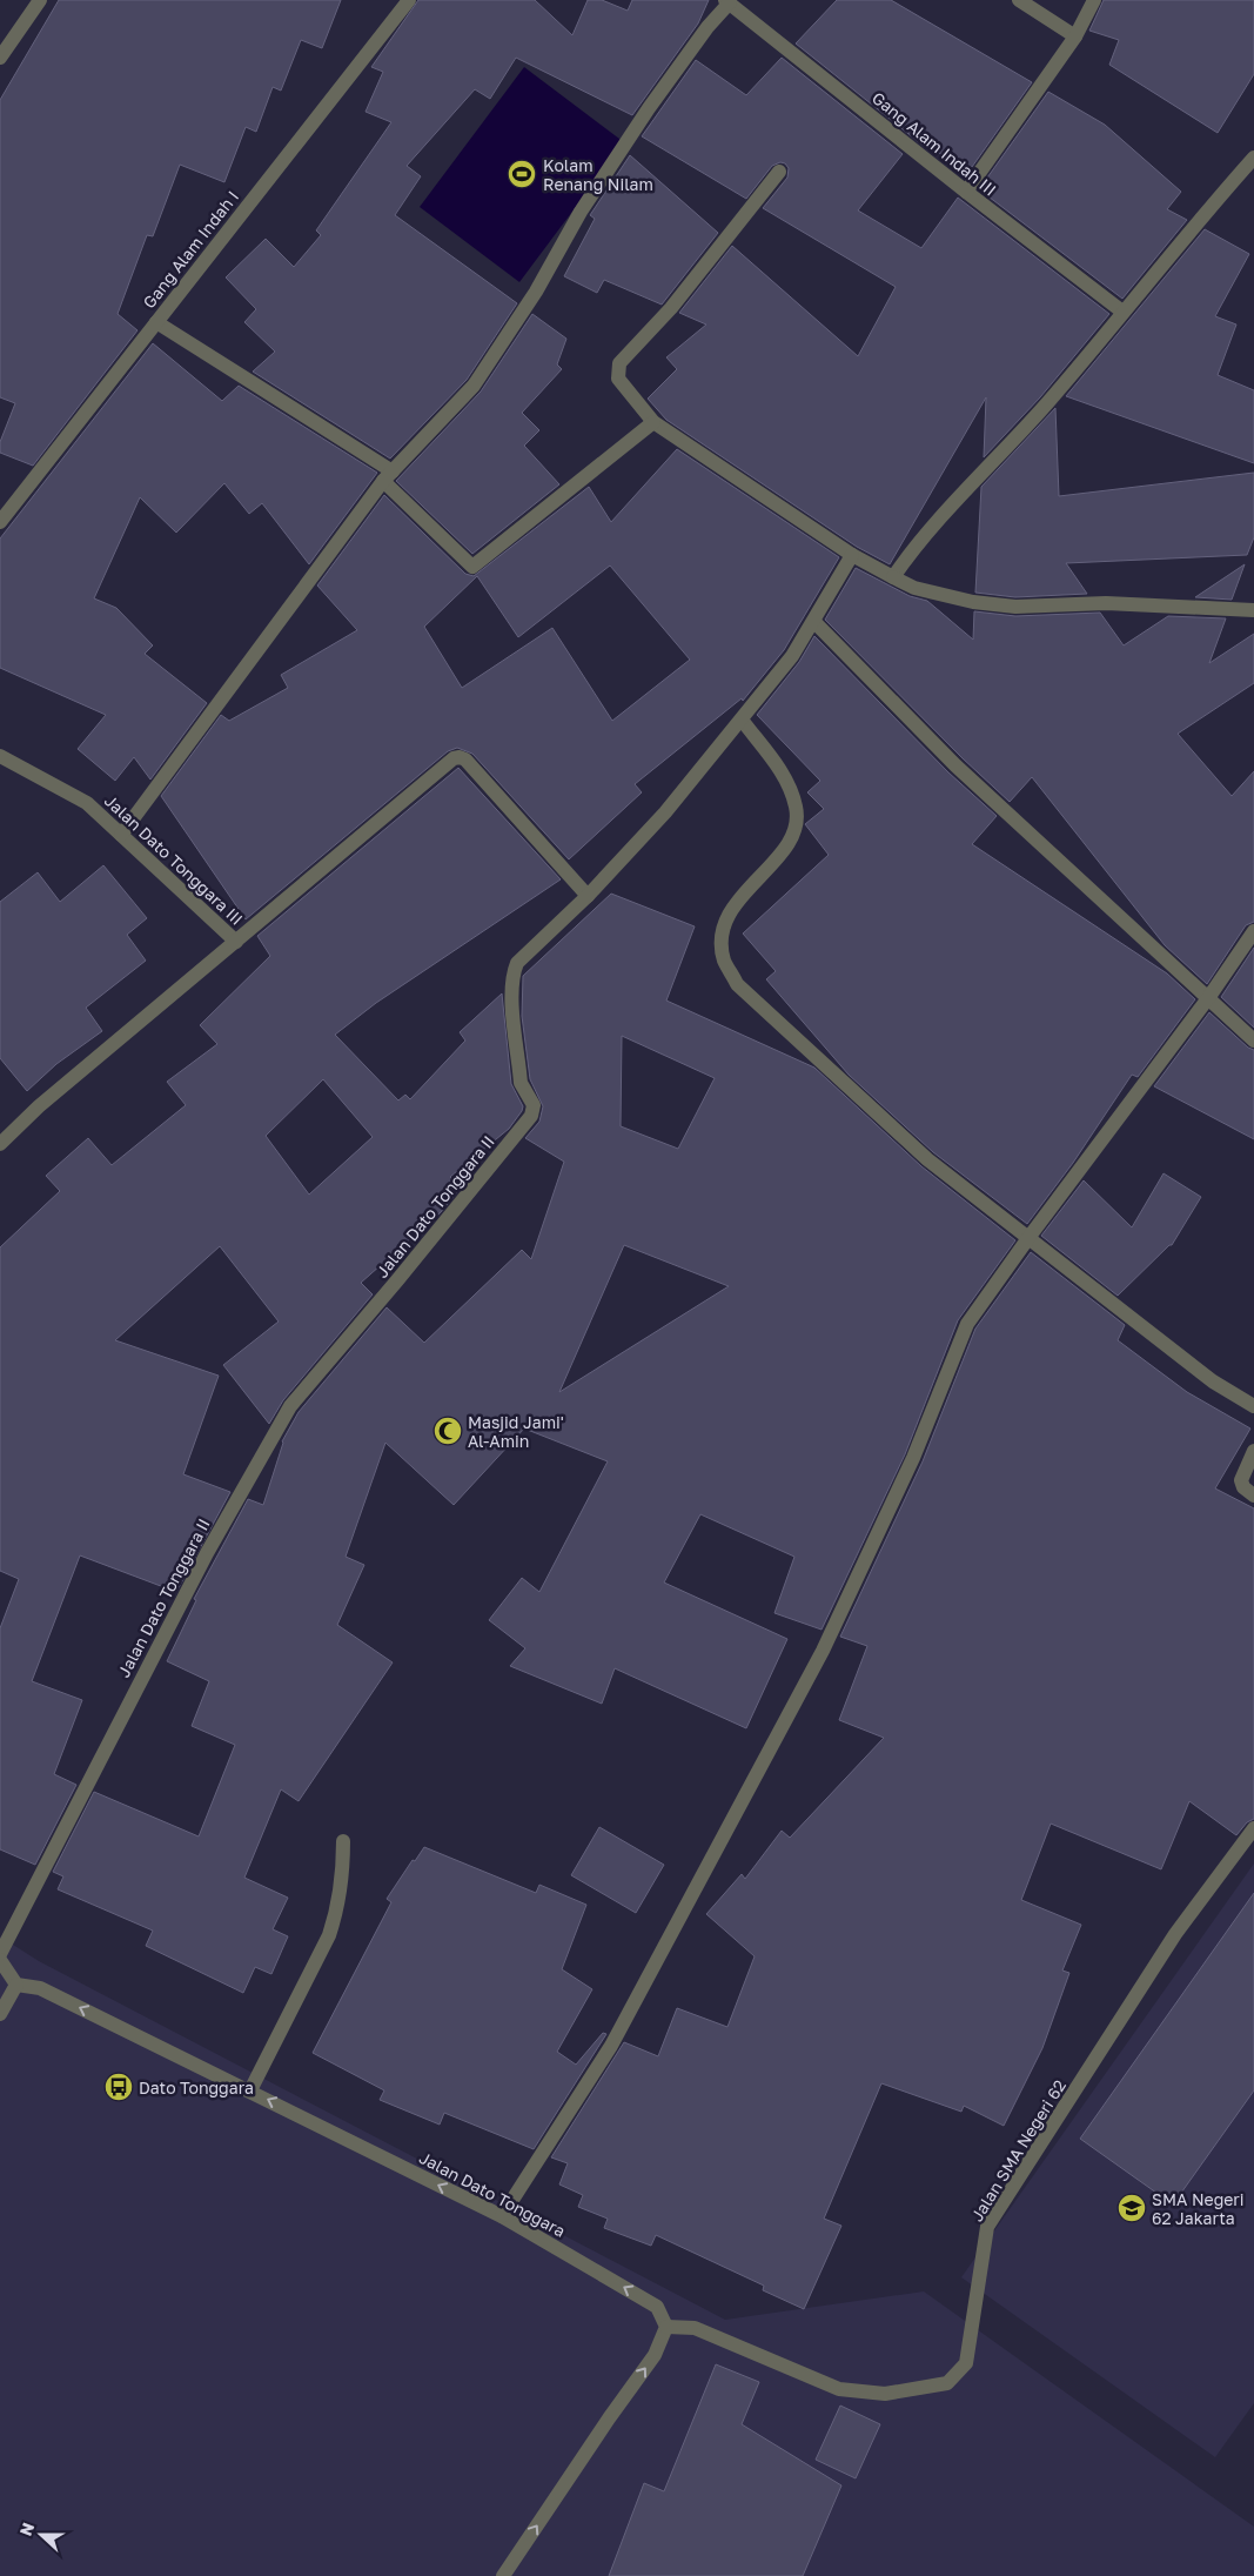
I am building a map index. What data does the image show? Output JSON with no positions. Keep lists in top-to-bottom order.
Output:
{
  "streets": {
    "street": [
      "Gang Alam Indah III",
      "Gang Alam Indah I",
      "Jalan Dato Tonggara III",
      "Jalan Dato Tonggara II",
      "Jalan SMA Negeri 62",
      "Jalan Dato Tonggara"
    ]
  },
  "crossings": [
    ["Jalan SMA Negeri 62", "Jalan Dato Tonggara"]
  ],
  "one_way": ["Jalan Dato Tonggara"],
  "places": {
    "sports": ["Kolam Renang Nilam"],
    "mosque": ["Masjid Jami' Al-Amin"],
    "bus stop": ["Dato Tonggara"],
    "school or university": ["SMA Negeri 62 Jakarta"]
  },
  "north": "left"
}
